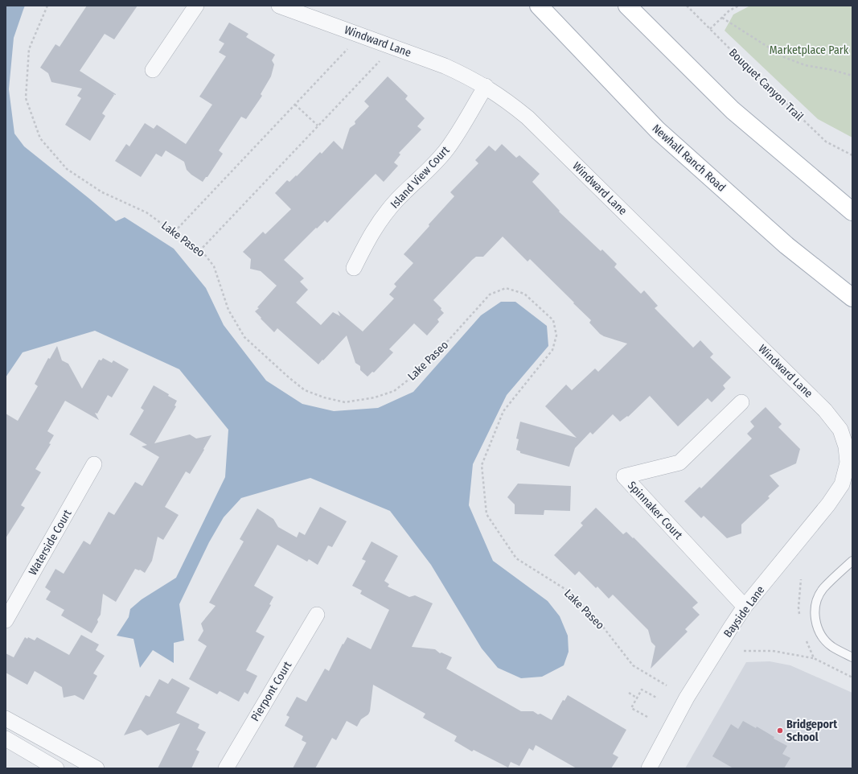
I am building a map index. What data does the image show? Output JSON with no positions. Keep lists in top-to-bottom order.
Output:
{
  "streets": {
    "main road": ["Newhall Ranch Road"],
    "street": [
      "Windward Lane",
      "Island View Court",
      "Spinnaker Court",
      "Waterside Court",
      "Bayside Lane",
      "Pierpont Court"
    ],
    "path": ["Bouquet Canyon Trail", "Lake Paseo"]
  },
  "crossings": [
    ["Windward Lane", "Island View Court"],
    ["Windward Lane", "Bayside Lane"],
    ["Spinnaker Court", "Bayside Lane"]
  ],
  "parks": ["Marketplace Park"],
  "places": ["Bridgeport School"]
}
